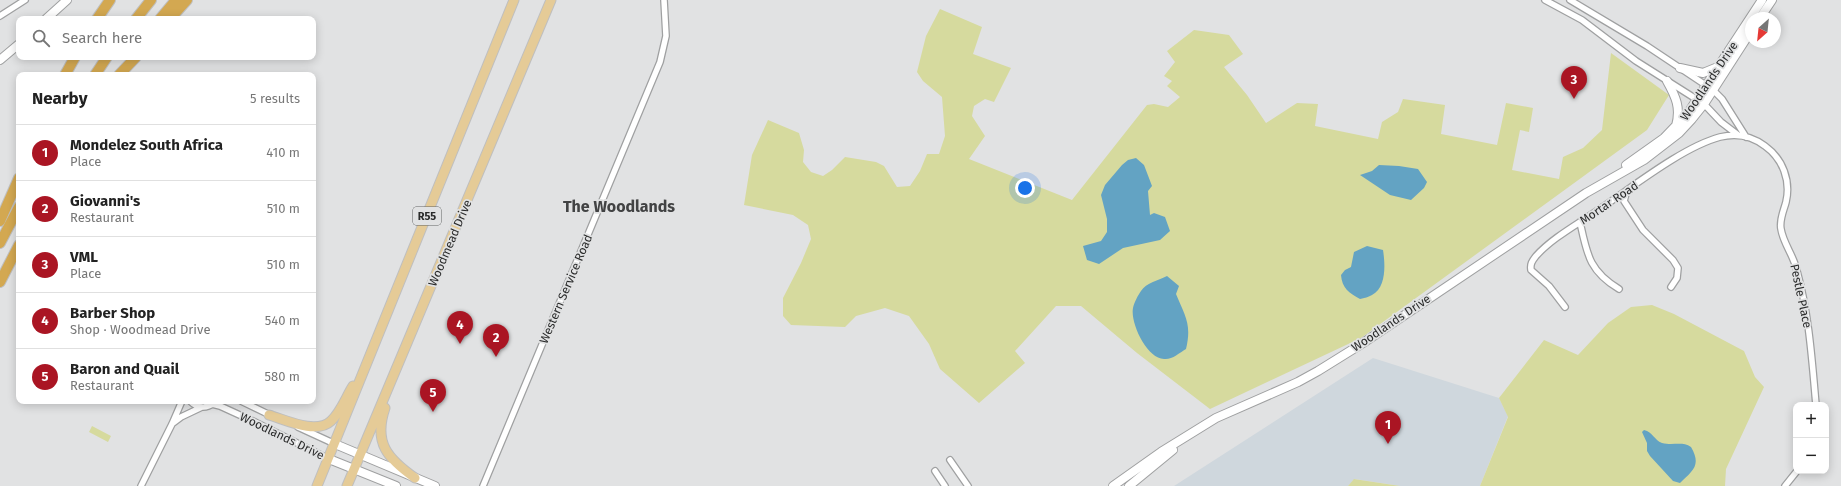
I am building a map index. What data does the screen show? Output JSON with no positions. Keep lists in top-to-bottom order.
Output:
{
  "streets": {
    "main road": ["Woodlands Drive", "R55", "Woodmead Drive"],
    "street": ["Mortar Road", "Western Service Road", "Pestle Place"]
  },
  "crossings": [
    ["Woodlands Drive", "R55"],
    ["Mortar Road", "Pestle Place"]
  ],
  "districts": ["The Woodlands"],
  "north": "bottom left",
  "page": {
    "search": "Search here",
    "pins": [
      "3",
      "4",
      "2",
      "5",
      "1"
    ],
    "heading": ["Nearby", "5 results"],
    "list": [
      {
        "mark": "1",
        "name": "Mondelez South Africa",
        "note": "Place",
        "value": "410 m"
      },
      {
        "mark": "2",
        "name": "Giovanni's",
        "note": "Restaurant",
        "value": "510 m"
      },
      {
        "mark": "3",
        "name": "VML",
        "note": "Place",
        "value": "510 m"
      },
      {
        "mark": "4",
        "name": "Barber Shop",
        "note": "Shop · Woodmead Drive",
        "value": "540 m"
      },
      {
        "mark": "5",
        "name": "Baron and Quail",
        "note": "Restaurant",
        "value": "580 m"
      }
    ],
    "map_buttons": ["+", "−"]
  }
}
